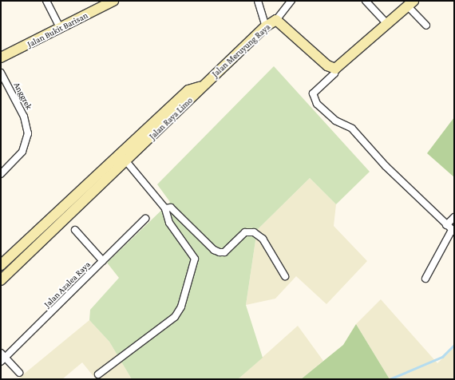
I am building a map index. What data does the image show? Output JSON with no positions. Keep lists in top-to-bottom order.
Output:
{
  "streets": {
    "main road": ["Jalan Bukit Barisan", "Jalan Meruyung Raya", "Jalan Raya Limo"],
    "street": ["Anggrek", "Jalan Azalea Raya"]
  },
  "crossings": [
    ["Jalan Meruyung Raya", "Jalan Raya Limo"]
  ]
}
